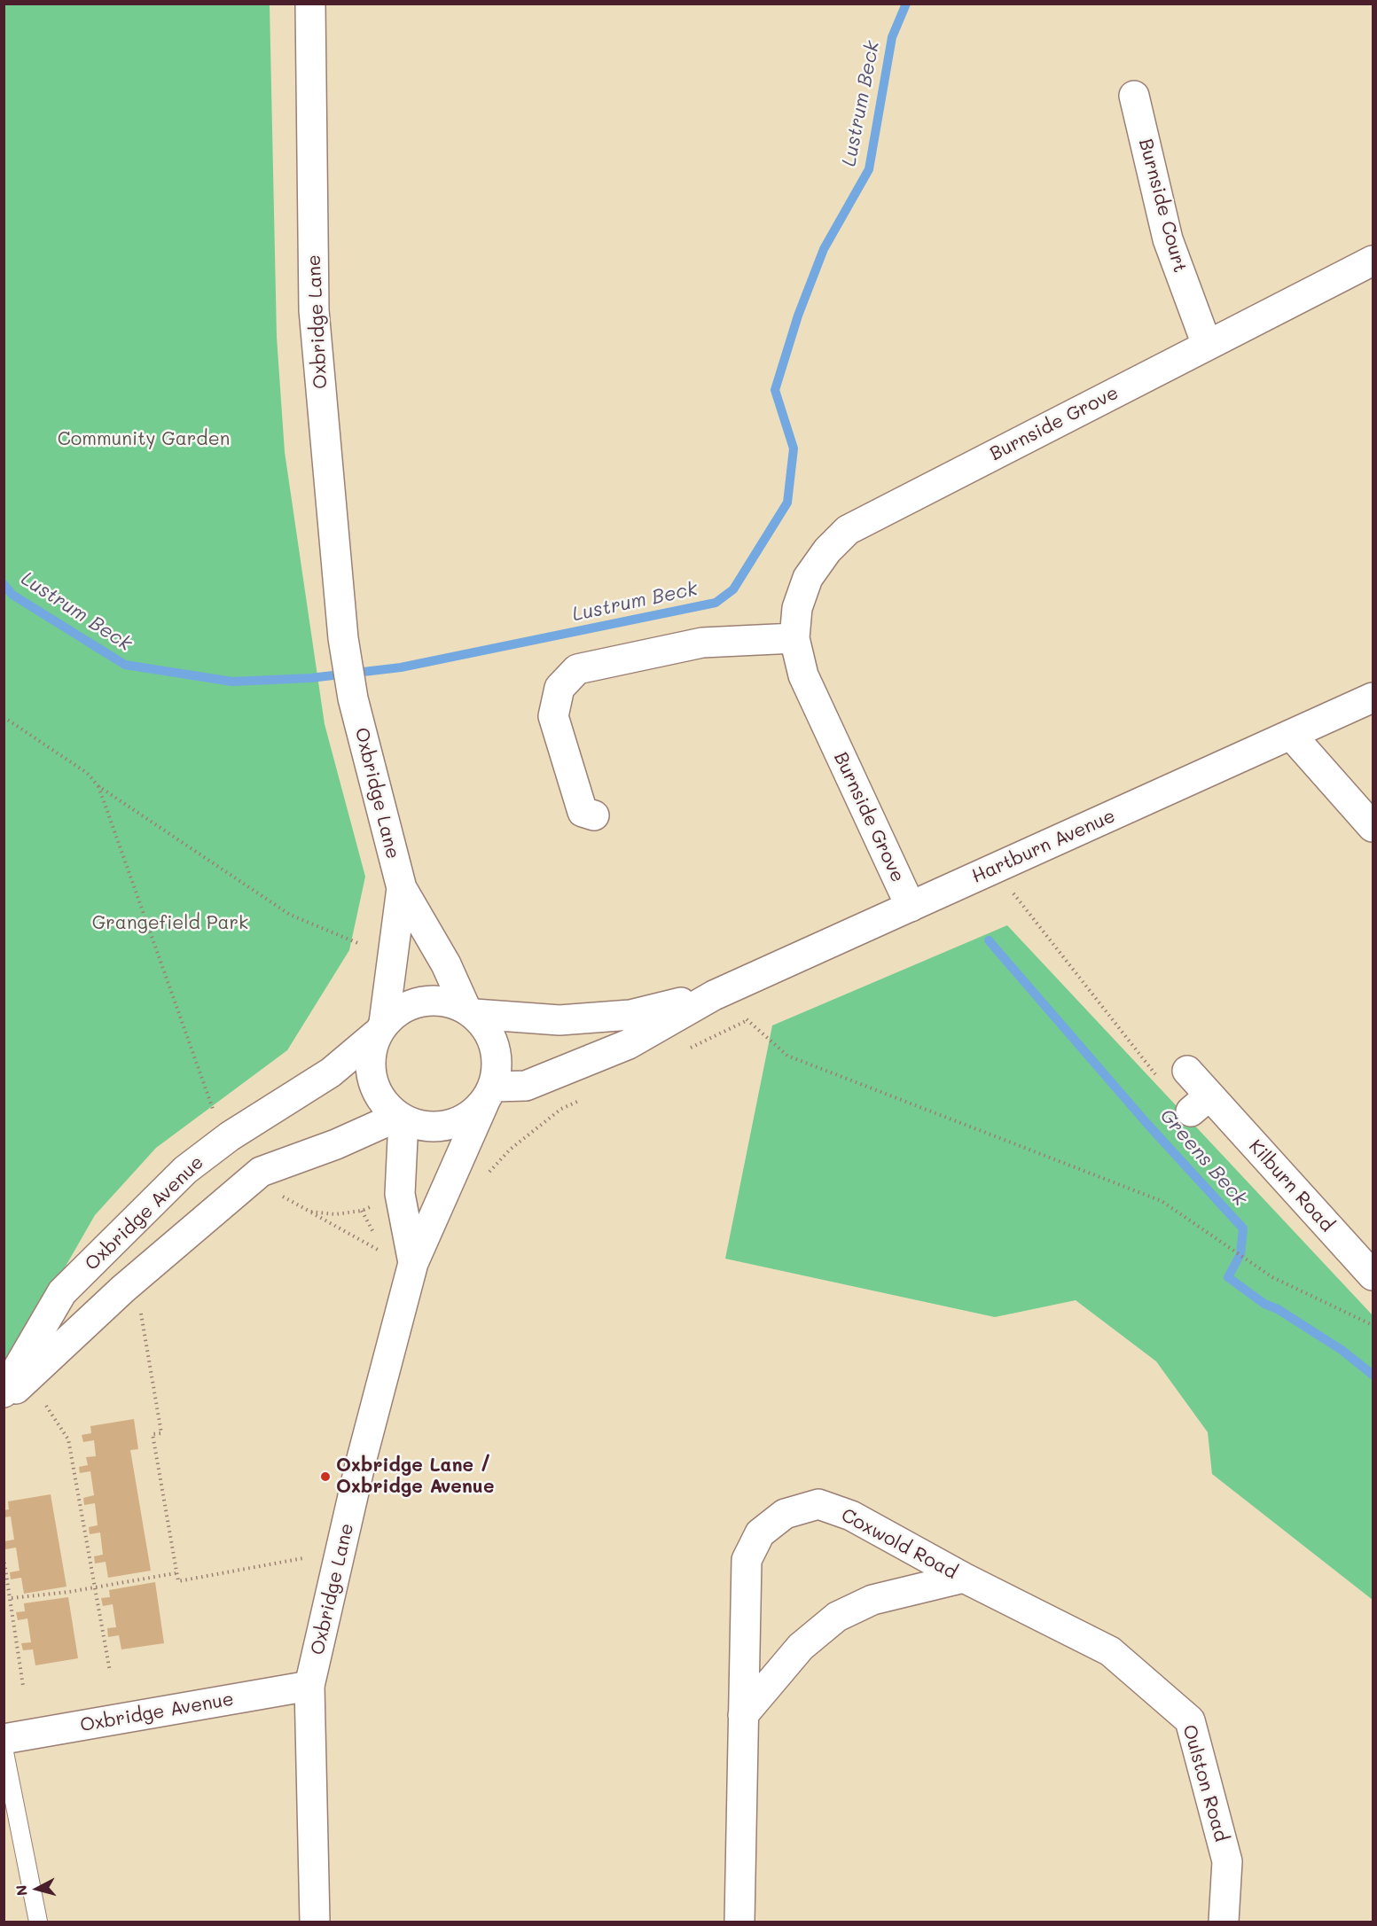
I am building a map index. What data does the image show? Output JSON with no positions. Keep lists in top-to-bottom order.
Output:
{
  "streets": {
    "street": [
      "Burnside Court",
      "Oxbridge Lane",
      "Burnside Grove",
      "Hartburn Avenue",
      "Kilburn Road",
      "Oxbridge Avenue",
      "Coxwold Road",
      "Oulston Road"
    ]
  },
  "crossings": [
    ["Burnside Court", "Burnside Grove"],
    ["Oxbridge Lane", "Hartburn Avenue"],
    ["Oxbridge Lane", "Oxbridge Avenue"],
    ["Burnside Grove", "Hartburn Avenue"],
    ["Hartburn Avenue", "Oxbridge Avenue"],
    ["Coxwold Road", "Oulston Road"]
  ],
  "water": ["Lustrum Beck", "Greens Beck"],
  "parks": ["Community Garden", "Grangefield Park"],
  "places": ["Oxbridge Lane / Oxbridge Avenue"],
  "north": "left"
}
